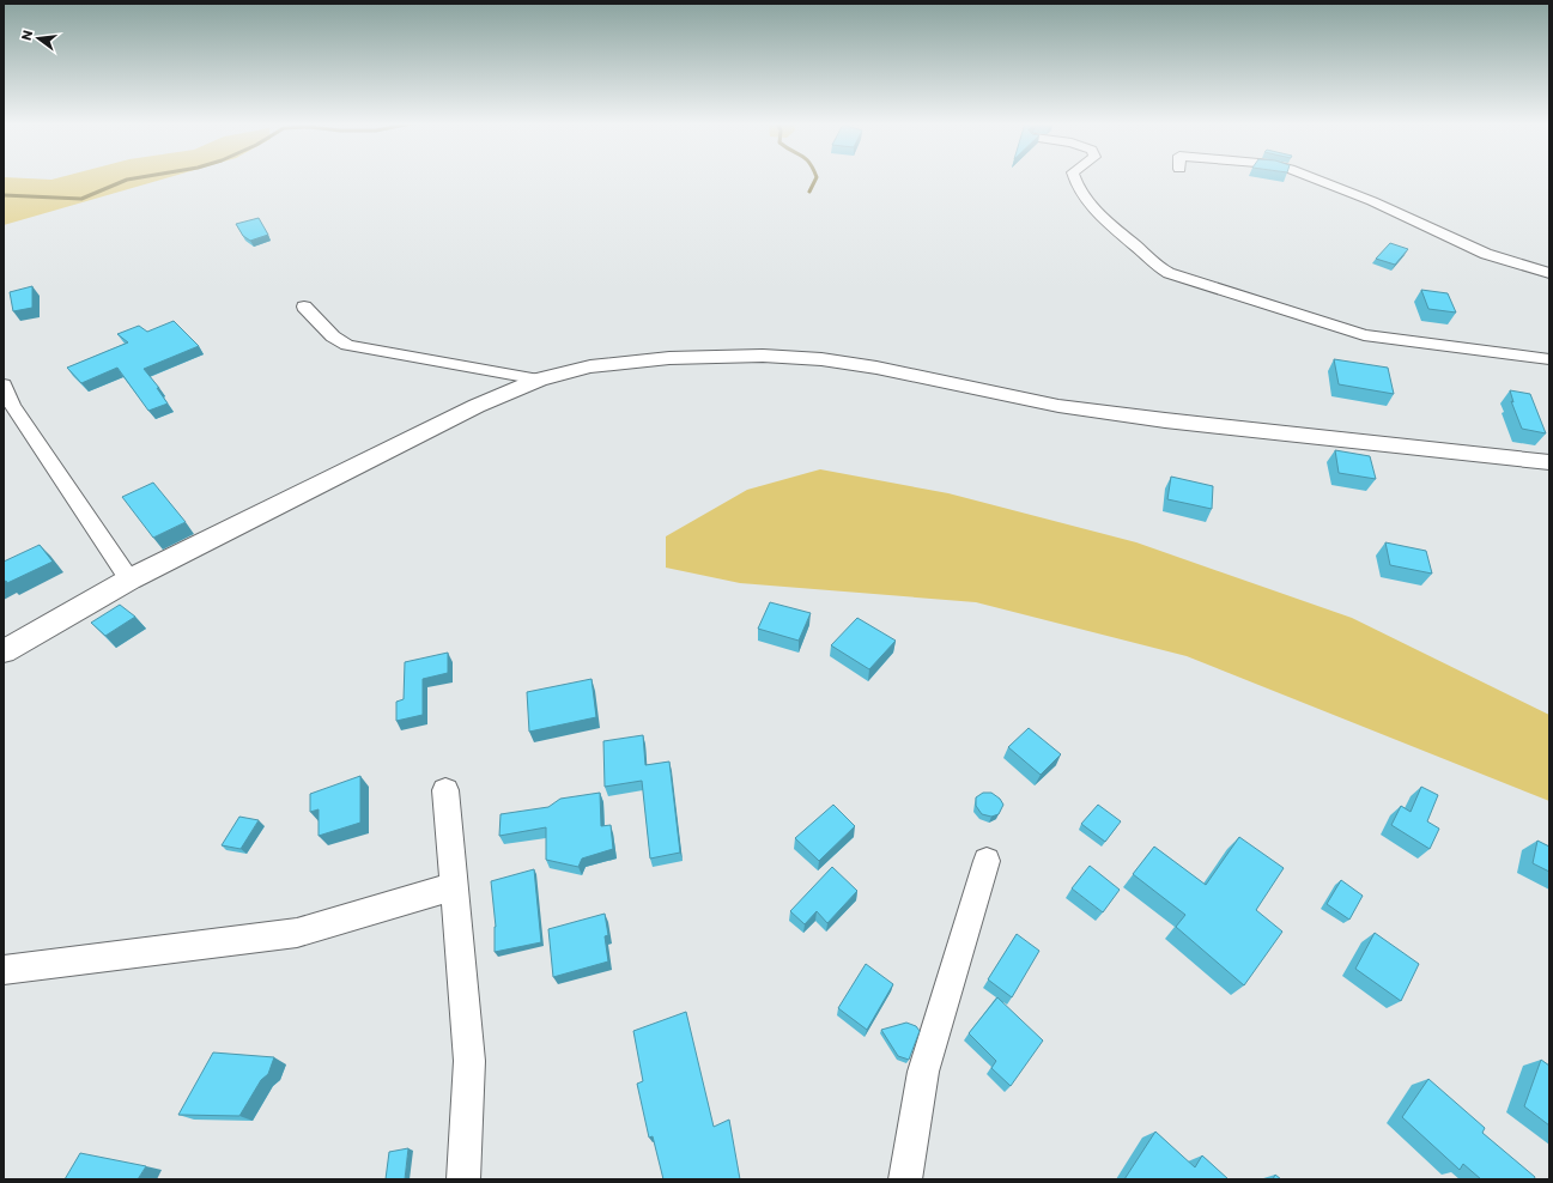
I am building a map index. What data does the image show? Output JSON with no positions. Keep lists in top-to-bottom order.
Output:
{
  "north": "left"
}
